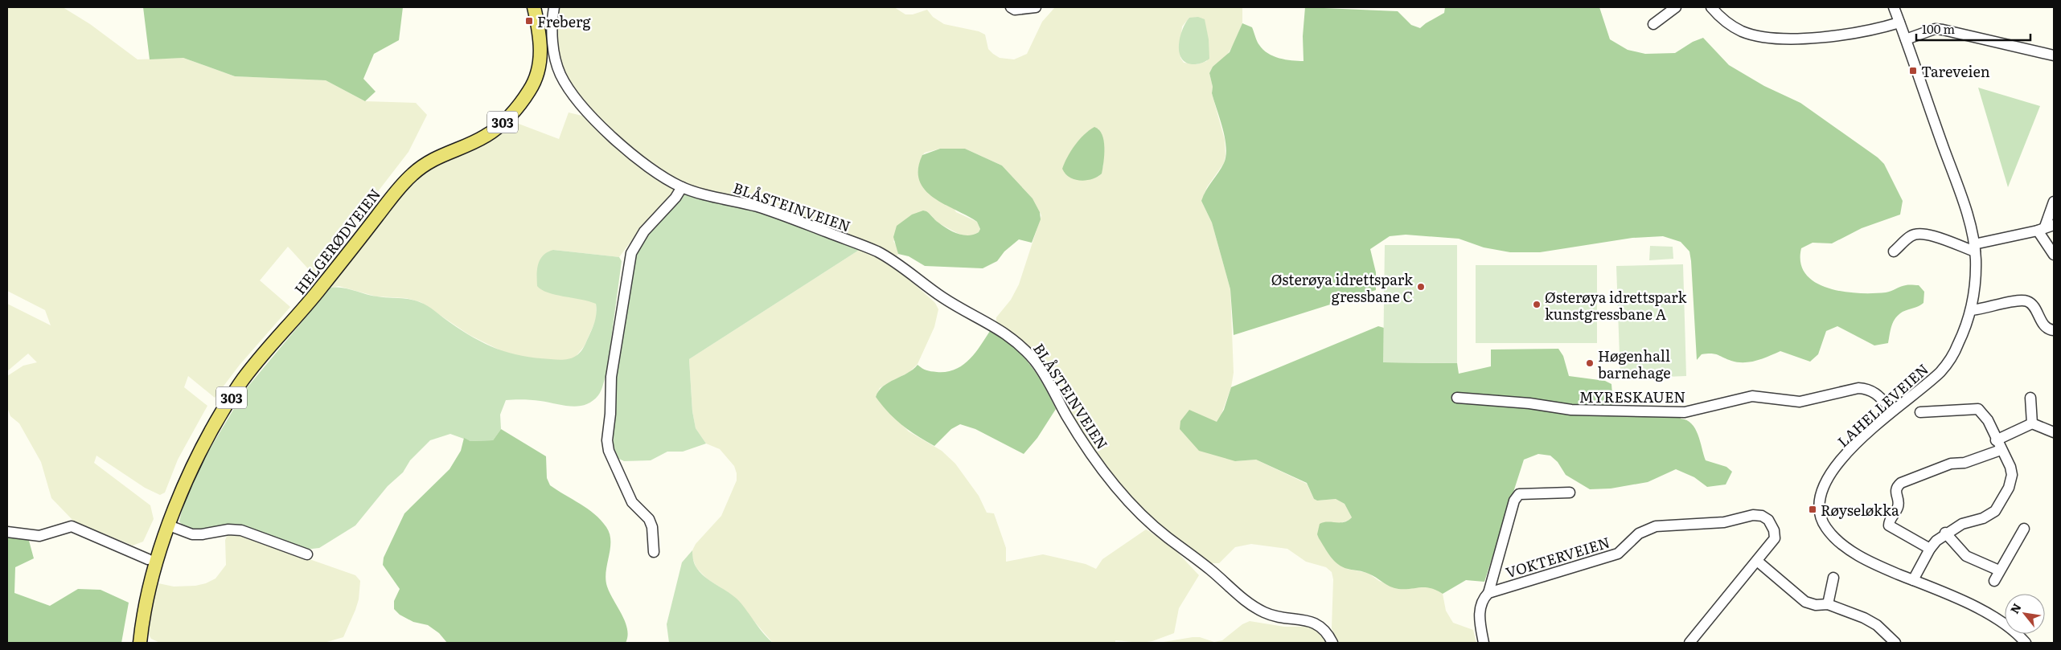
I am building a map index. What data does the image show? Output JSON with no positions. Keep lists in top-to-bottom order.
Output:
{
  "streets": {
    "main road": ["303", "HELGERØDVEIEN"],
    "street": [
      "BLÅSTEINVEIEN",
      "MYRESKAUEN",
      "LAHELLEVEIEN",
      "VOKTERVEIEN"
    ]
  },
  "crossings": [
    ["MYRESKAUEN", "LAHELLEVEIEN"]
  ],
  "places": {
    "transit": ["Freberg", "Tareveien", "Røyseløkka"],
    "other": ["Østerøya idrettspark gressbane C", "Østerøya idrettspark kunstgressbane A", "Høgenhall barnehage"]
  },
  "scale_bar": "100 m",
  "north": "top left"
}
